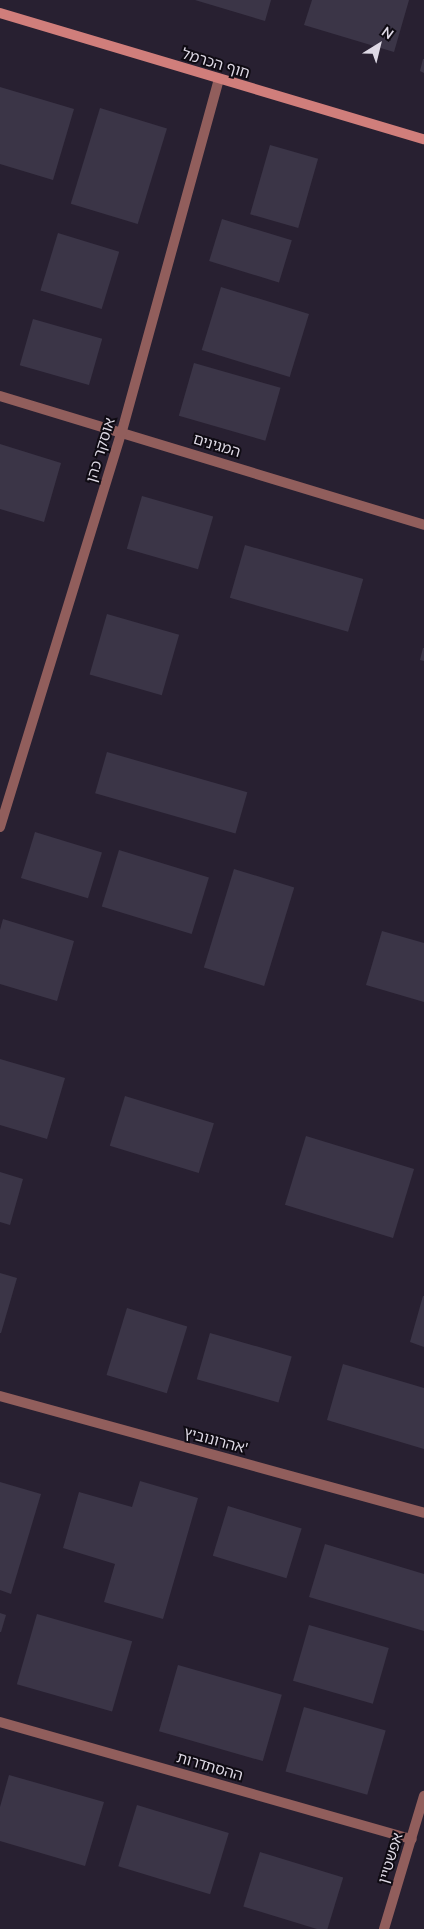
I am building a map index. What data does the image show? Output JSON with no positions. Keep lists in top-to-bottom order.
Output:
{
  "streets": {
    "street": [
      "חוף הכרמל",
      "המגינים",
      "אוסקר כהן",
      "אהרונוביץ'",
      "ההסתדרות",
      "אפשטיין"
    ]
  },
  "crossings": [
    ["חוף הכרמל", "אוסקר כהן"],
    ["המגינים", "אוסקר כהן"],
    ["ההסתדרות", "אפשטיין"]
  ],
  "north": "top right"
}
